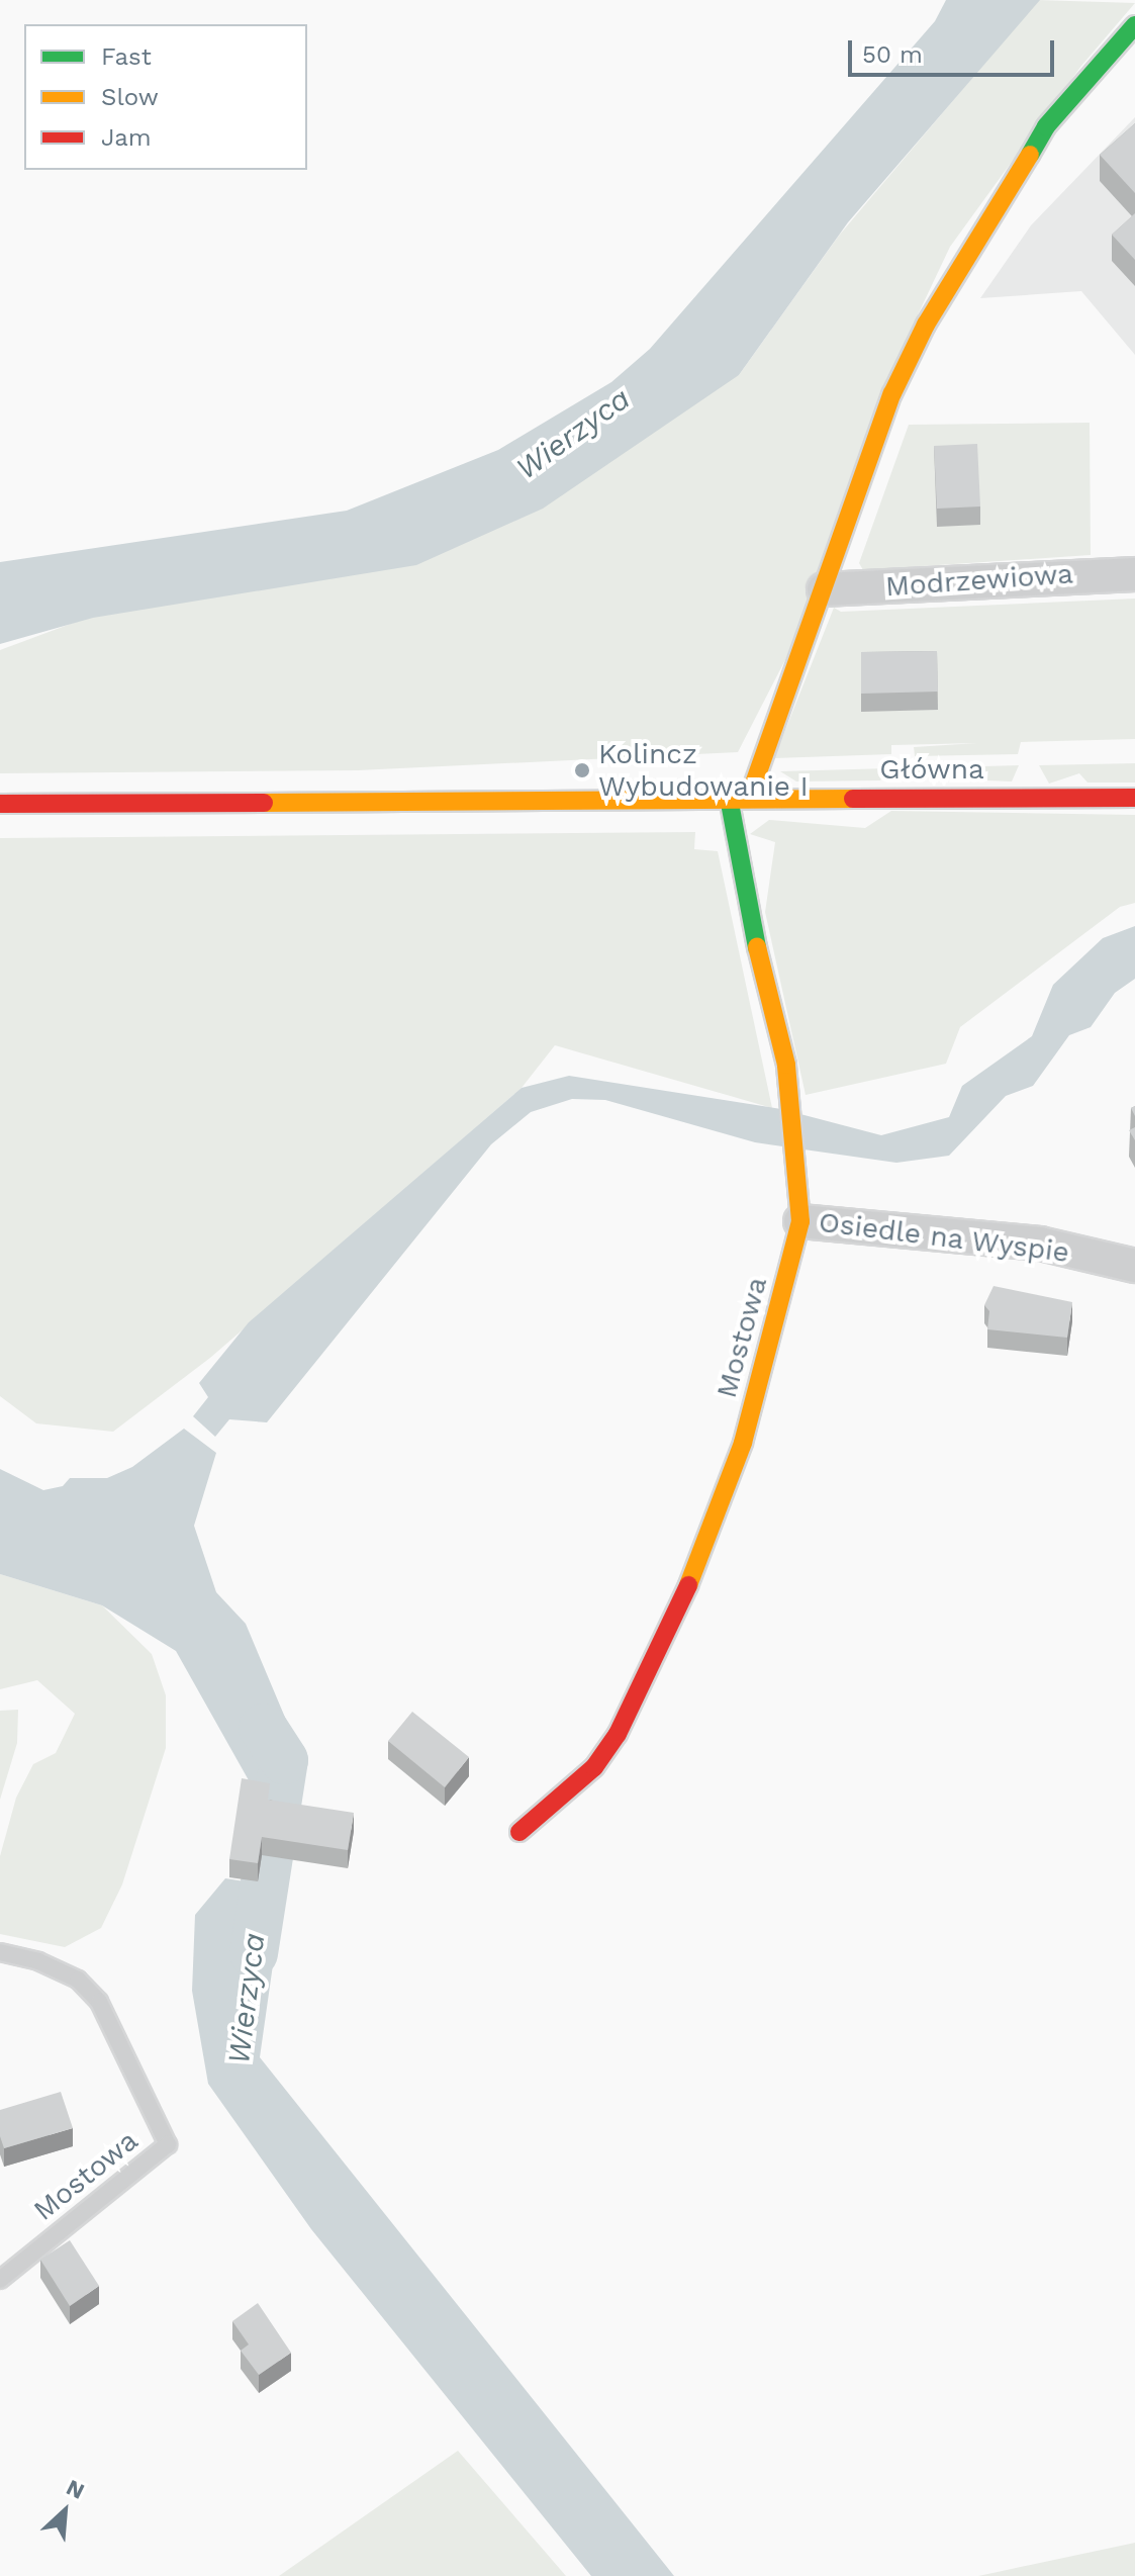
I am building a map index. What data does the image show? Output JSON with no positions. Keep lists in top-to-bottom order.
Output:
{
  "streets": {
    "street": [
      "Modrzewiowa",
      "Główna",
      "Osiedle na Wyspie",
      "Mostowa"
    ]
  },
  "crossings": [
    ["Główna", "Mostowa"],
    ["Osiedle na Wyspie", "Mostowa"]
  ],
  "water": ["Wierzyca"],
  "places": ["Kolincz Wybudowanie I"],
  "legend": ["Fast", "Slow", "Jam"],
  "scale_bar": "50 m",
  "north": "top right"
}
